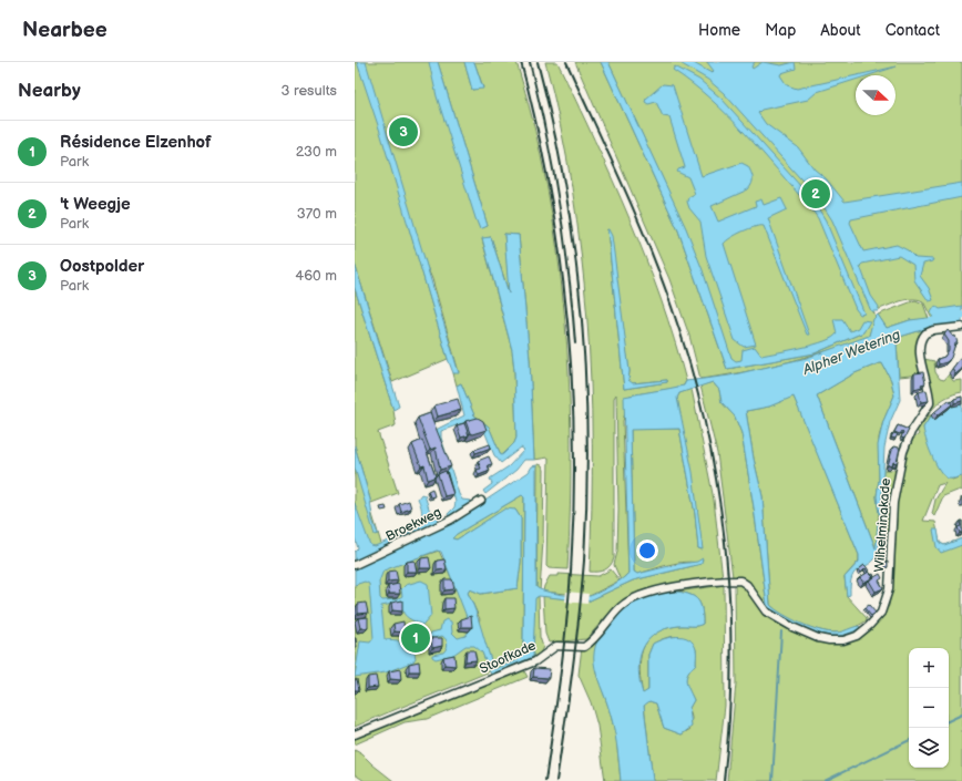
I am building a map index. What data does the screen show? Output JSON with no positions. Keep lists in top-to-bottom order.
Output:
{
  "streets": {
    "street": ["Broekweg", "Wilhelminakade", "Stoofkade"]
  },
  "crossings": [
    ["Wilhelminakade", "Stoofkade"]
  ],
  "water": ["Alpher Wetering"],
  "north": "right",
  "page": {
    "header": "Nearbee",
    "nav": [
      "Home",
      "Map",
      "About",
      "Contact"
    ],
    "heading": ["Nearby", "3 results"],
    "pins": ["3", "2", "1"],
    "list": [
      {
        "mark": "1",
        "name": "Résidence Elzenhof",
        "note": "Park",
        "value": "230 m"
      },
      {
        "mark": "2",
        "name": "'t Weegje",
        "note": "Park",
        "value": "370 m"
      },
      {
        "mark": "3",
        "name": "Oostpolder",
        "note": "Park",
        "value": "460 m"
      }
    ],
    "map_buttons": ["+", "−"]
  }
}
